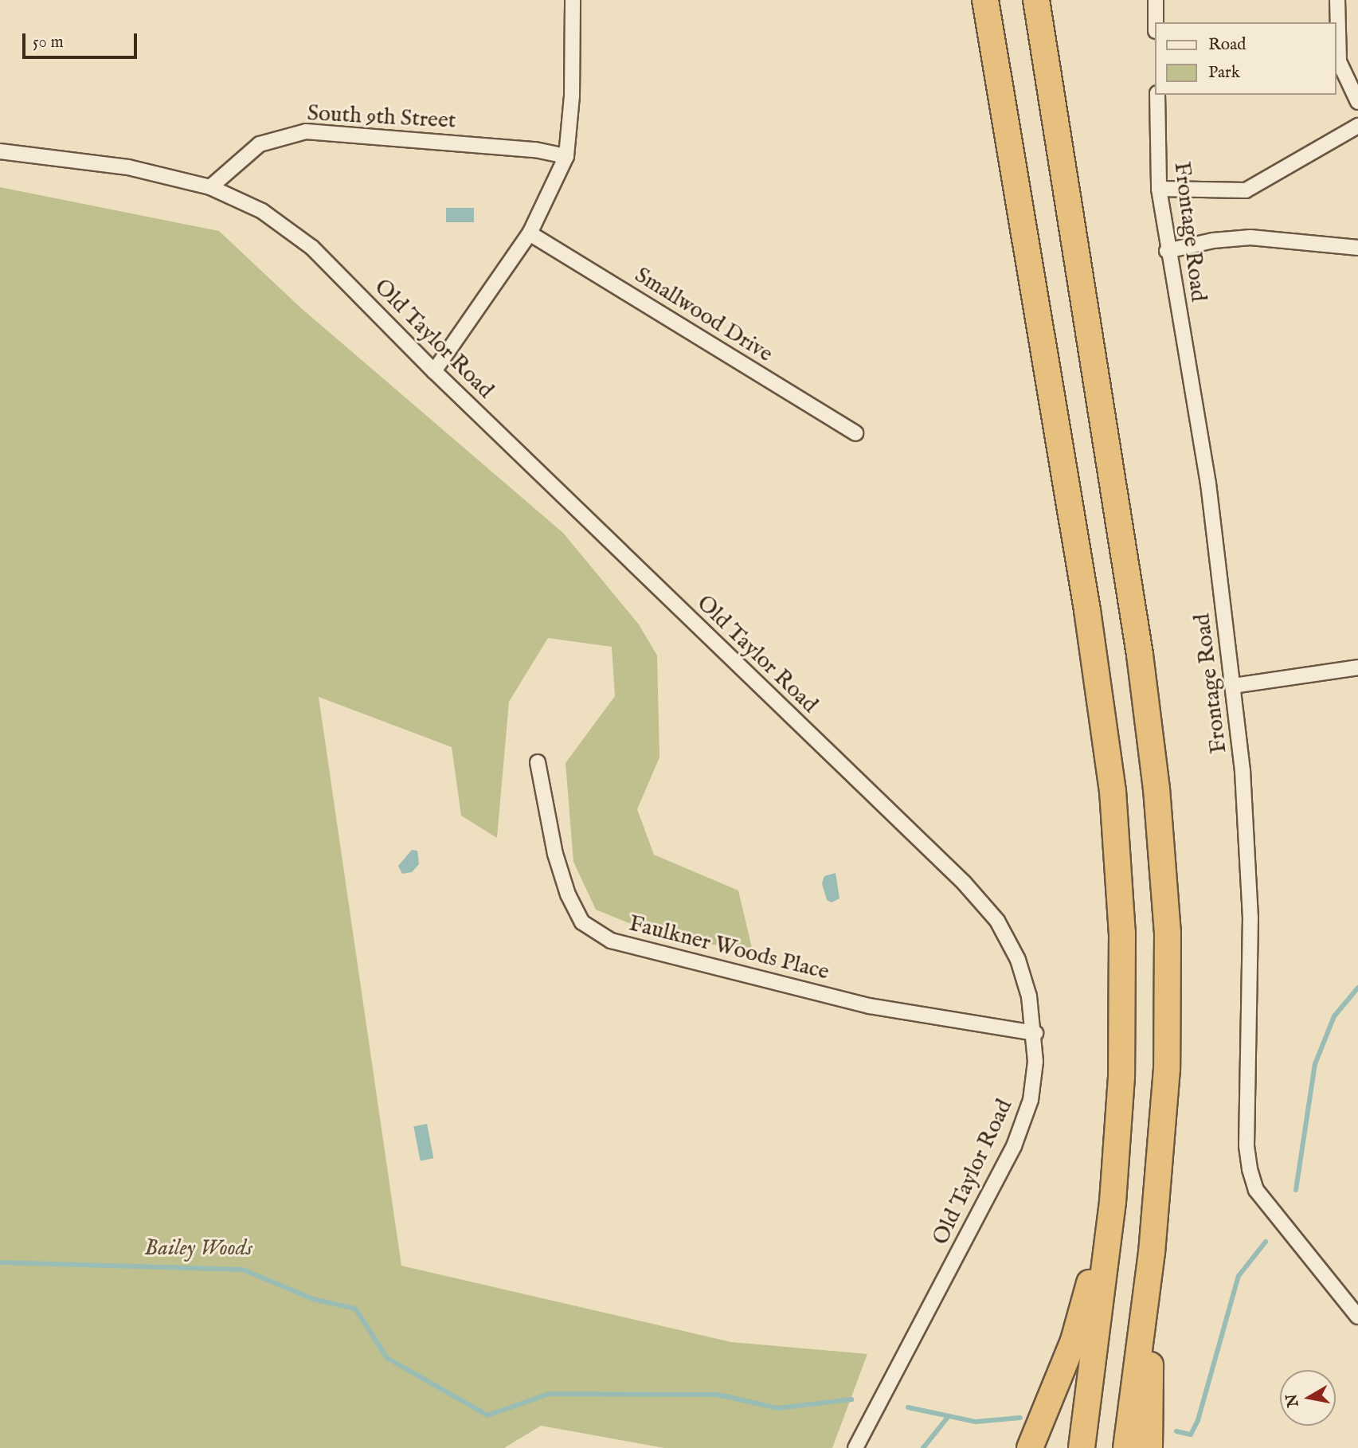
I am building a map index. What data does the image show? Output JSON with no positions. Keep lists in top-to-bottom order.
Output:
{
  "streets": {
    "street": [
      "South 9th Street",
      "Frontage Road",
      "Smallwood Drive",
      "Old Taylor Road",
      "Faulkner Woods Place"
    ]
  },
  "crossings": [
    ["South 9th Street", "Old Taylor Road"],
    ["Old Taylor Road", "Faulkner Woods Place"]
  ],
  "parks": ["Bailey Woods"],
  "legend": ["Road", "Park"],
  "scale_bar": "50 m",
  "north": "left"
}
